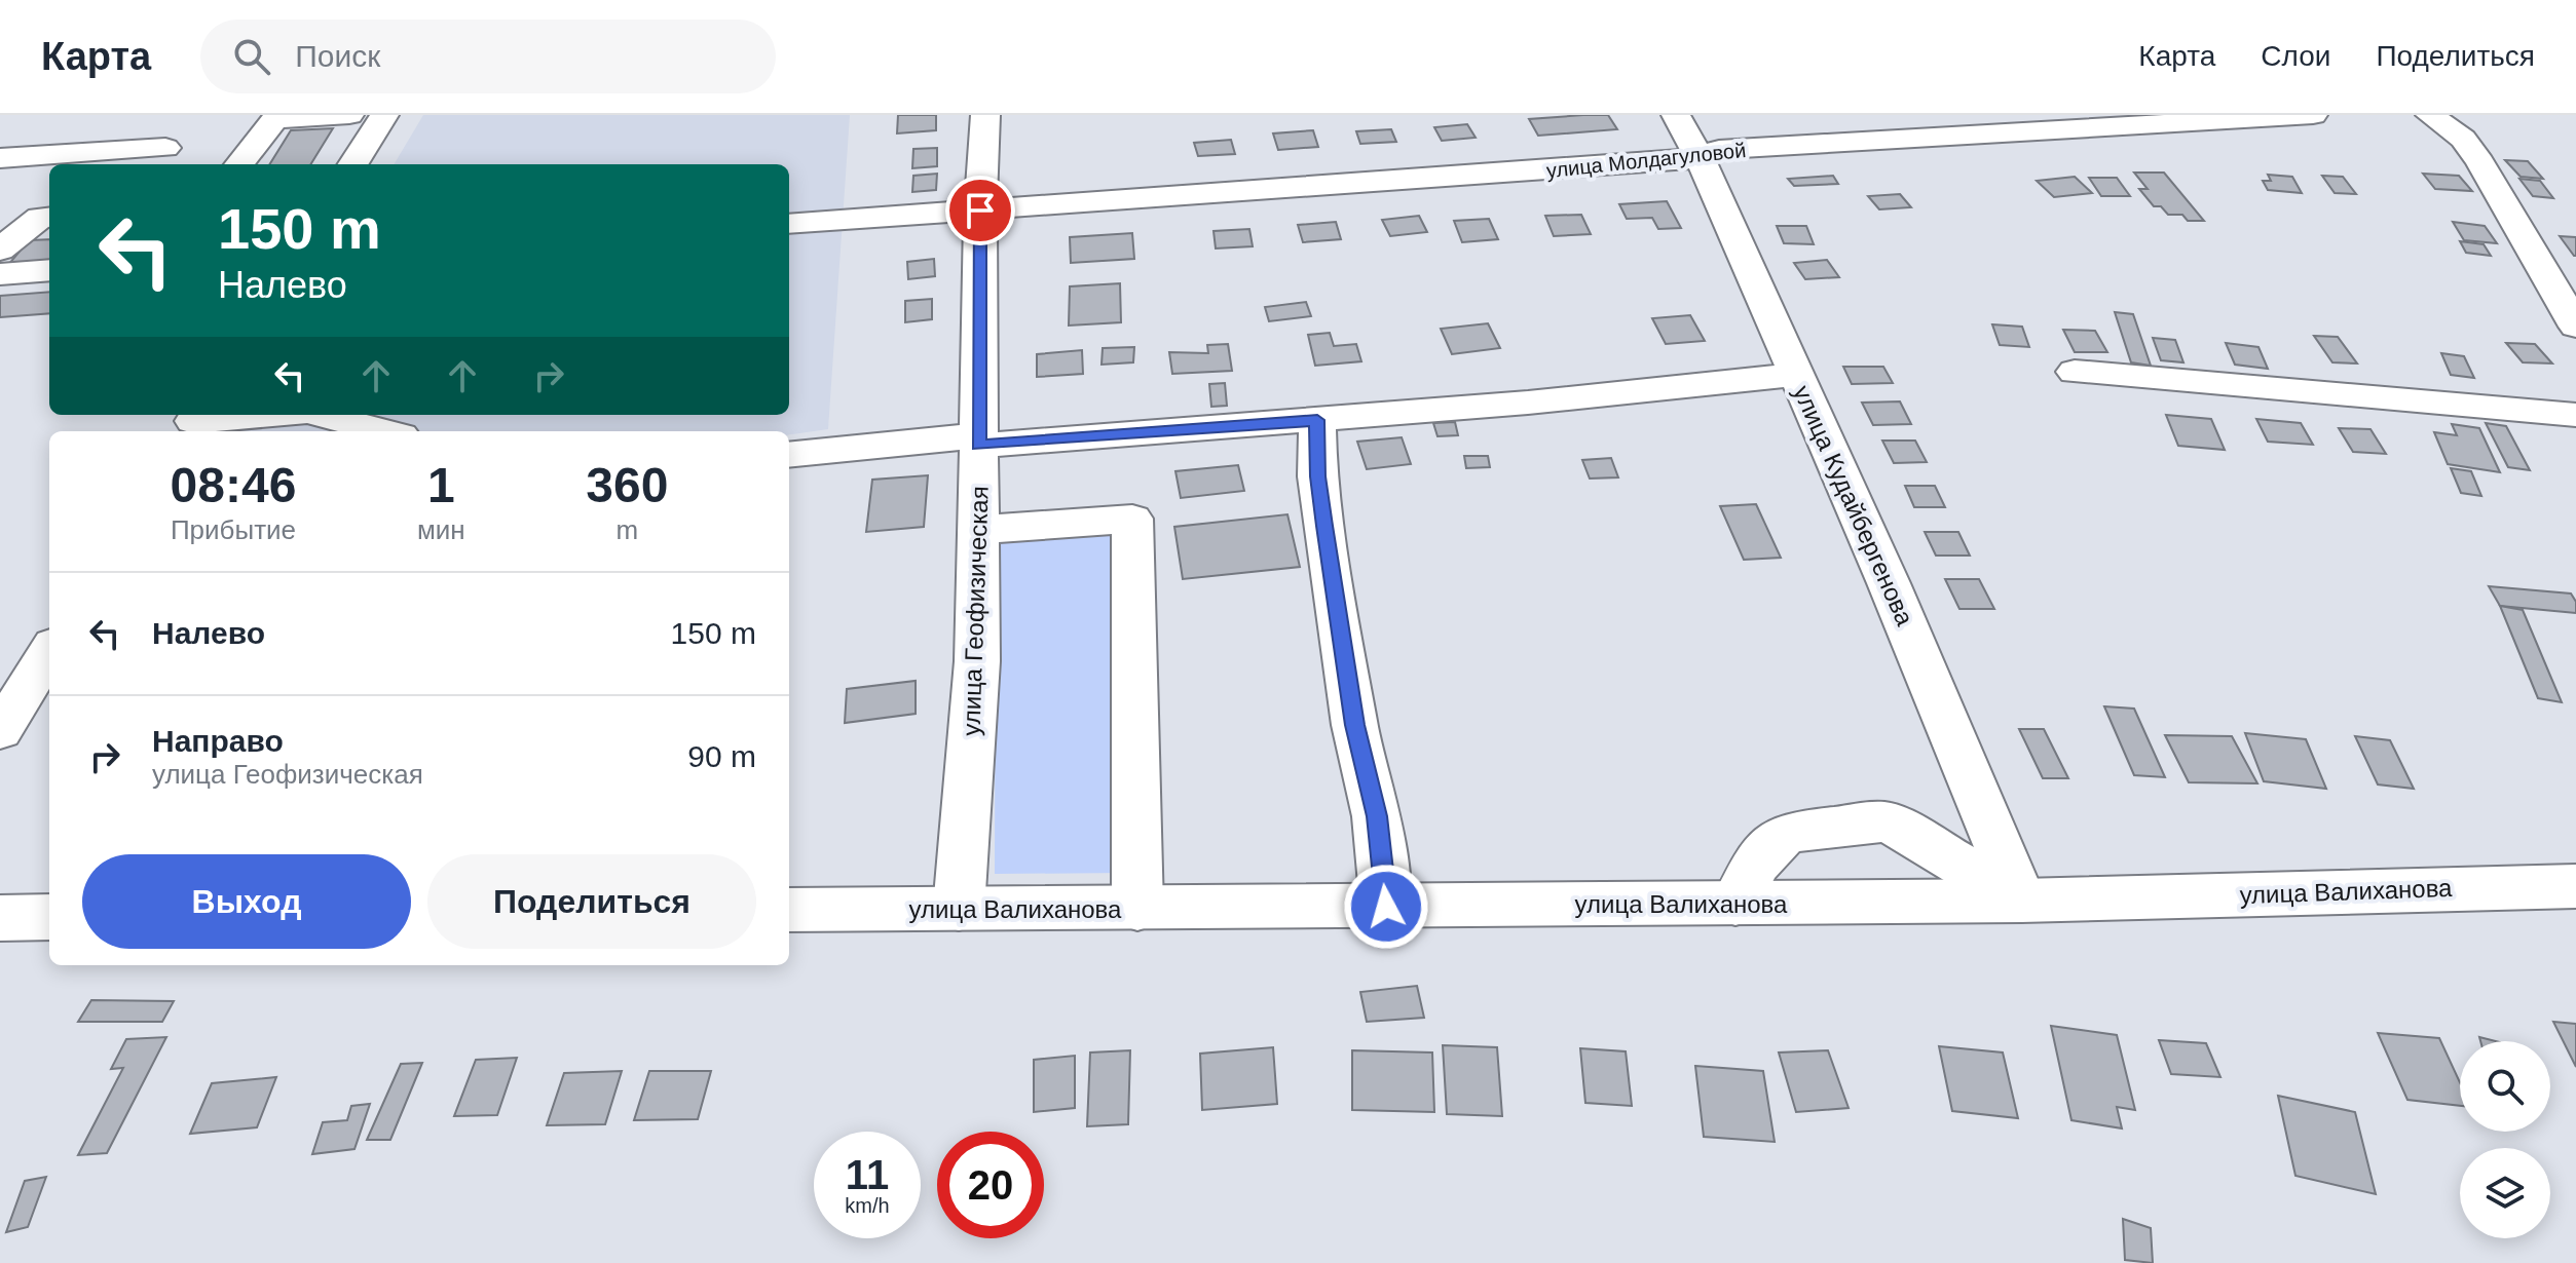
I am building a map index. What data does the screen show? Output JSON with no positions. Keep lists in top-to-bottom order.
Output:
{
  "streets": {
    "street": [
      "улица Молдагуловой",
      "улица Кудайбергенова",
      "улица Геофизическая",
      "улица Валиханова"
    ]
  },
  "crossings": [
    ["улица Молдагуловой", "улица Кудайбергенова"],
    ["улица Молдагуловой", "улица Геофизическая"],
    ["улица Кудайбергенова", "улица Валиханова"],
    ["улица Геофизическая", "улица Валиханова"]
  ],
  "page": {
    "header": "Карта",
    "search": "Поиск",
    "nav": ["Карта", "Слои", "Поделиться"],
    "turn": ["150 m", "Налево"],
    "eta": [
      "08:46",
      "Прибытие",
      "1",
      "мин",
      "360",
      "m"
    ],
    "list": [
      {
        "name": "Налево",
        "value": "150 m"
      },
      {
        "name": "Направо",
        "note": "улица Геофизическая",
        "value": "90 m"
      }
    ],
    "buttons": ["Выход", "Поделиться"],
    "speed": "11 km/h",
    "limit": "20"
  }
}
